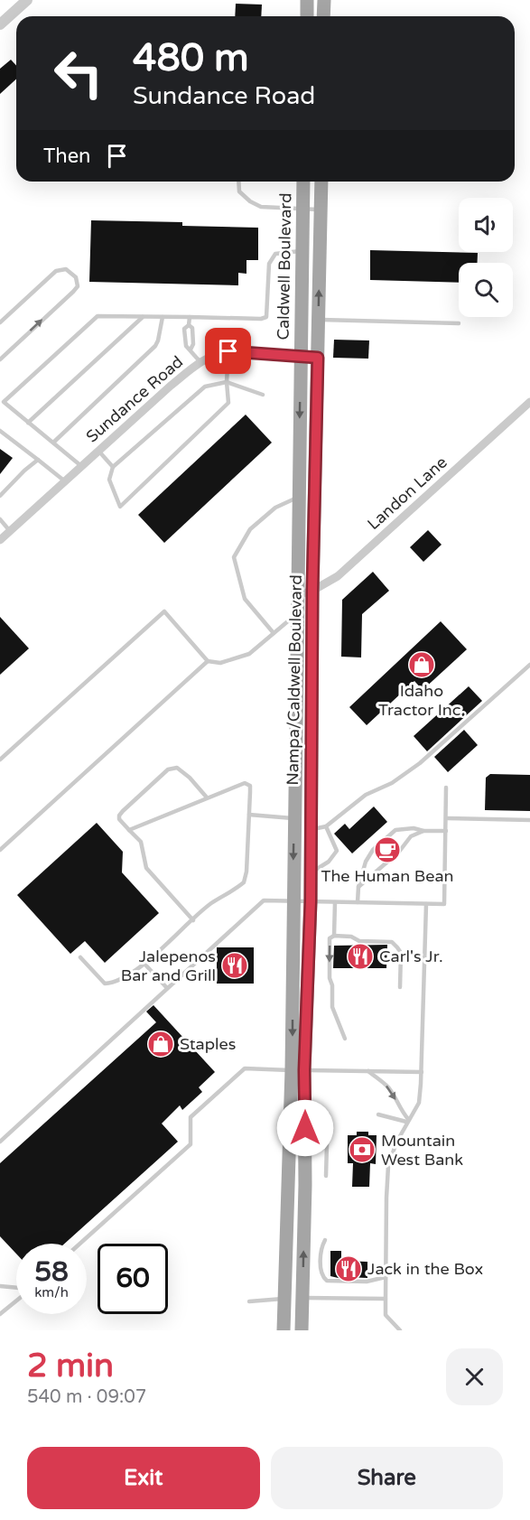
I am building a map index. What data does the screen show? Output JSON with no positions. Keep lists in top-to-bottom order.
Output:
{
  "streets": {
    "main road": ["Caldwell Boulevard", "Nampa/Caldwell Boulevard"],
    "street": ["Sundance Road", "Landon Lane"]
  },
  "crossings": [
    ["Caldwell Boulevard", "Sundance Road"],
    ["Caldwell Boulevard", "Nampa/Caldwell Boulevard"],
    ["Sundance Road", "Nampa/Caldwell Boulevard"],
    ["Landon Lane", "Nampa/Caldwell Boulevard"]
  ],
  "places": {
    "shop": ["Idaho Tractor Inc.", "Staples"],
    "cafe": ["The Human Bean"],
    "restaurant": ["Carl's Jr.", "Jalepenos Bar and Grill", "Jack in the Box"],
    "bank": ["Mountain West Bank"]
  },
  "page": {
    "turn": ["480 m", "Sundance Road"],
    "then": "Then",
    "speed": "58 km/h",
    "limit": "60",
    "heading": ["2 min", "540 m · 09:07"],
    "buttons": ["Exit", "Share"]
  }
}
